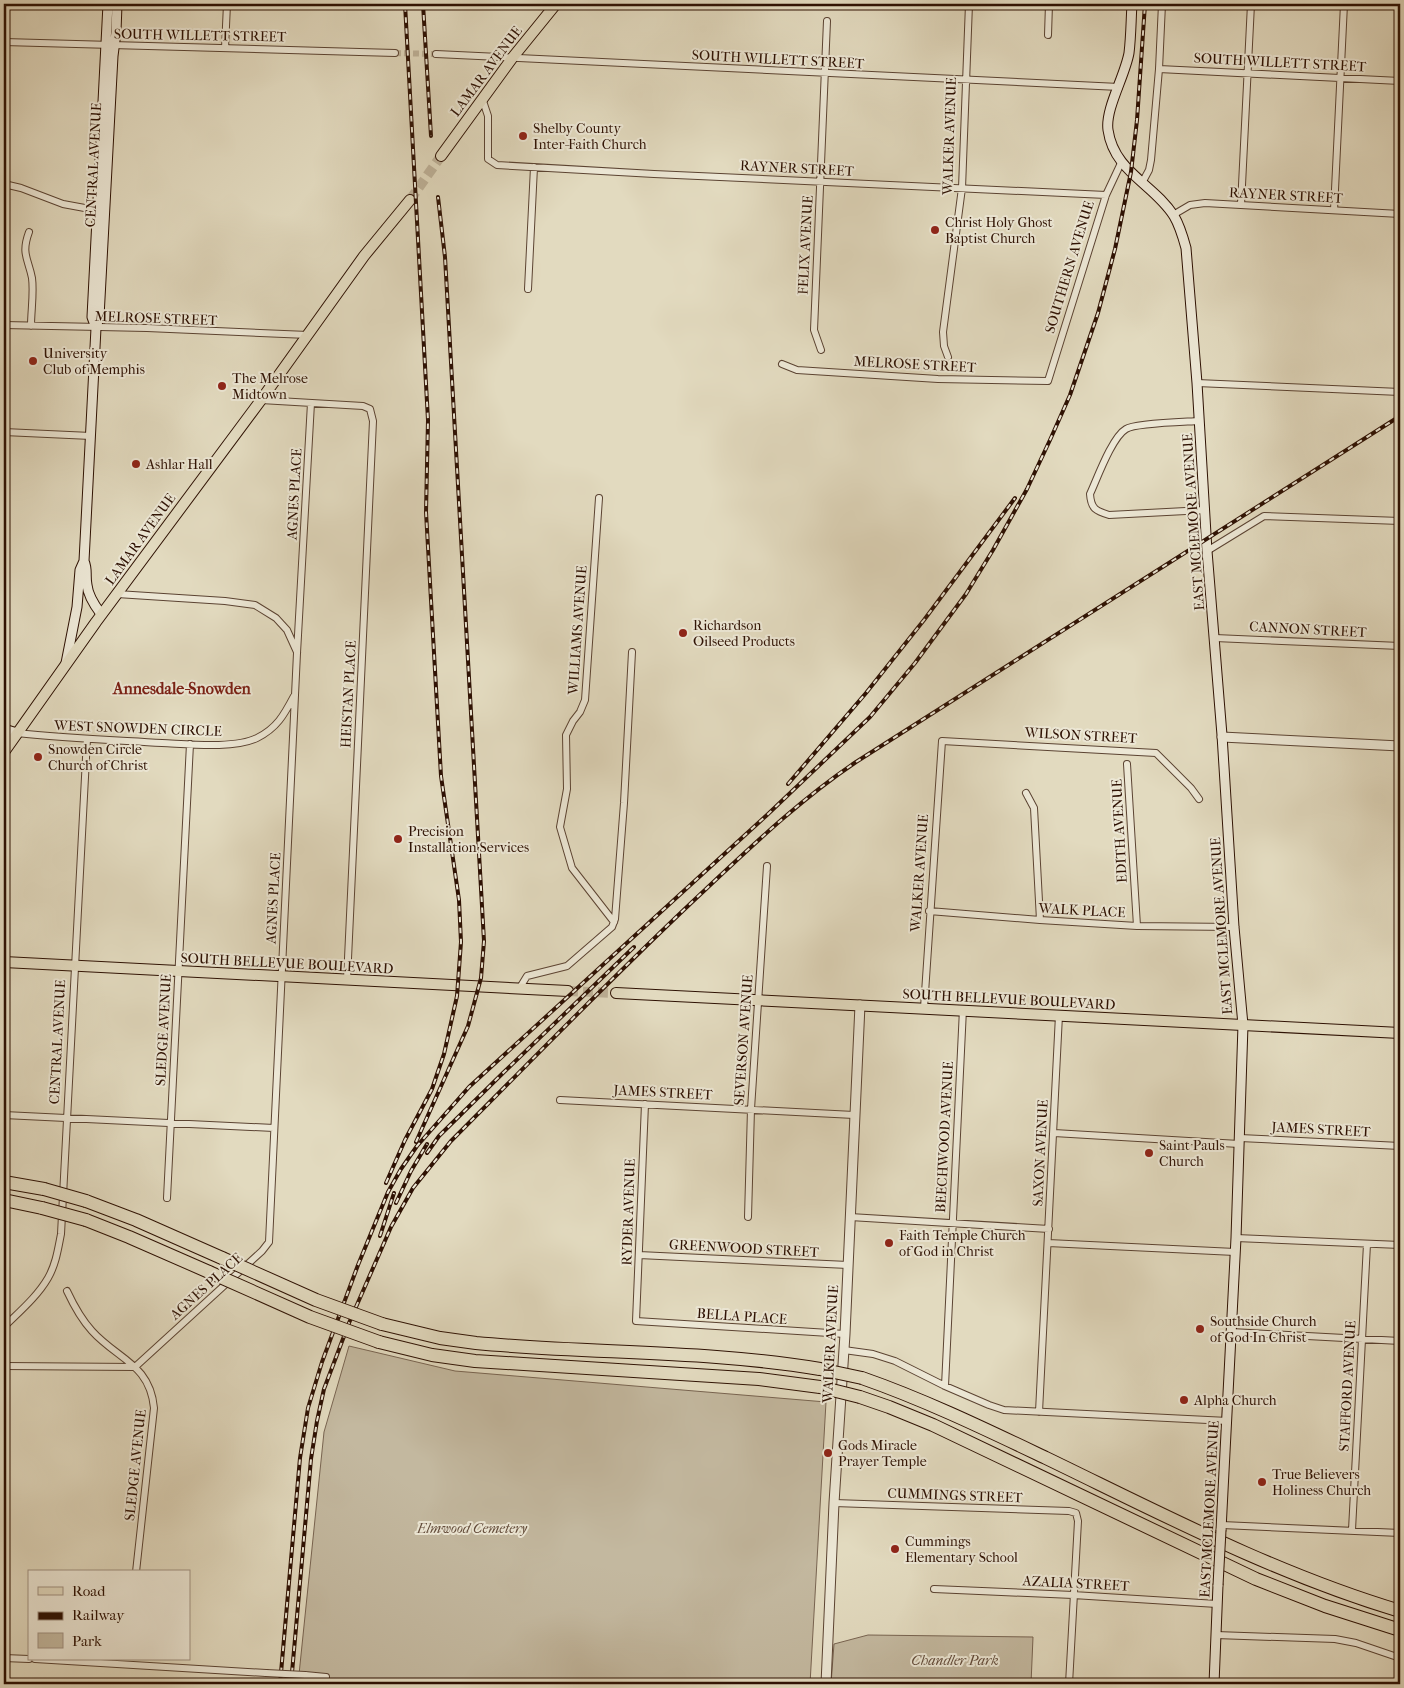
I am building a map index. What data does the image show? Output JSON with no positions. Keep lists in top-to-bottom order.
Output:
{
  "streets": {
    "main road": [
      "LAMAR AVENUE",
      "WALKER AVENUE",
      "CENTRAL AVENUE",
      "EAST MCLEMORE AVENUE",
      "SOUTH BELLEVUE BOULEVARD"
    ],
    "street": [
      "SOUTH WILLETT STREET",
      "RAYNER STREET",
      "FELIX AVENUE",
      "SOUTHERN AVENUE",
      "MELROSE STREET",
      "AGNES PLACE",
      "CANNON STREET",
      "WILLIAMS AVENUE",
      "HEISTAN PLACE",
      "WEST SNOWDEN CIRCLE",
      "WILSON STREET",
      "EDITH AVENUE",
      "WALK PLACE",
      "SLEDGE AVENUE",
      "SEVERSON AVENUE",
      "JAMES STREET",
      "BEECHWOOD AVENUE",
      "SAXON AVENUE",
      "RYDER AVENUE",
      "GREENWOOD STREET",
      "BELLA PLACE",
      "STAFFORD AVENUE",
      "CUMMINGS STREET",
      "AZALIA STREET"
    ]
  },
  "crossings": [
    ["SOUTH WILLETT STREET", "LAMAR AVENUE"],
    ["SOUTH WILLETT STREET", "WALKER AVENUE"],
    ["SOUTH WILLETT STREET", "CENTRAL AVENUE"],
    ["SOUTH WILLETT STREET", "FELIX AVENUE"],
    ["LAMAR AVENUE", "CENTRAL AVENUE"],
    ["LAMAR AVENUE", "RAYNER STREET"],
    ["LAMAR AVENUE", "MELROSE STREET"],
    ["LAMAR AVENUE", "WEST SNOWDEN CIRCLE"],
    ["WALKER AVENUE", "RAYNER STREET"],
    ["WALKER AVENUE", "WILSON STREET"],
    ["WALKER AVENUE", "WALK PLACE"],
    ["WALKER AVENUE", "SOUTH BELLEVUE BOULEVARD"],
    ["WALKER AVENUE", "JAMES STREET"],
    ["WALKER AVENUE", "GREENWOOD STREET"],
    ["WALKER AVENUE", "BELLA PLACE"],
    ["WALKER AVENUE", "CUMMINGS STREET"],
    ["CENTRAL AVENUE", "MELROSE STREET"],
    ["CENTRAL AVENUE", "WEST SNOWDEN CIRCLE"],
    ["CENTRAL AVENUE", "SOUTH BELLEVUE BOULEVARD"],
    ["RAYNER STREET", "FELIX AVENUE"],
    ["RAYNER STREET", "SOUTHERN AVENUE"],
    ["RAYNER STREET", "EAST MCLEMORE AVENUE"],
    ["SOUTHERN AVENUE", "MELROSE STREET"],
    ["AGNES PLACE", "HEISTAN PLACE"],
    ["AGNES PLACE", "WEST SNOWDEN CIRCLE"],
    ["AGNES PLACE", "SOUTH BELLEVUE BOULEVARD"],
    ["AGNES PLACE", "SLEDGE AVENUE"],
    ["EAST MCLEMORE AVENUE", "CANNON STREET"],
    ["EAST MCLEMORE AVENUE", "WALK PLACE"],
    ["EAST MCLEMORE AVENUE", "SOUTH BELLEVUE BOULEVARD"],
    ["EAST MCLEMORE AVENUE", "JAMES STREET"],
    ["EAST MCLEMORE AVENUE", "AZALIA STREET"],
    ["HEISTAN PLACE", "SOUTH BELLEVUE BOULEVARD"],
    ["WEST SNOWDEN CIRCLE", "SLEDGE AVENUE"],
    ["EDITH AVENUE", "WALK PLACE"],
    ["SOUTH BELLEVUE BOULEVARD", "SLEDGE AVENUE"],
    ["SOUTH BELLEVUE BOULEVARD", "SEVERSON AVENUE"],
    ["SOUTH BELLEVUE BOULEVARD", "BEECHWOOD AVENUE"],
    ["SOUTH BELLEVUE BOULEVARD", "SAXON AVENUE"],
    ["SEVERSON AVENUE", "JAMES STREET"],
    ["JAMES STREET", "SAXON AVENUE"],
    ["JAMES STREET", "RYDER AVENUE"],
    ["RYDER AVENUE", "GREENWOOD STREET"],
    ["RYDER AVENUE", "BELLA PLACE"],
    ["CUMMINGS STREET", "AZALIA STREET"]
  ],
  "districts": ["Annesdale-Snowden"],
  "parks": ["Elmwood Cemetery", "Chandler Park"],
  "places": [
    "Shelby County Inter-Faith Church",
    "Christ Holy Ghost Baptist Church",
    "University Club of Memphis",
    "The Melrose Midtown",
    "Ashlar Hall",
    "Richardson Oilseed Products",
    "Snowden Circle Church of Christ",
    "Precision Installation Services",
    "Saint Pauls Church",
    "Faith Temple Church of God in Christ",
    "Southside Church of God In Christ",
    "Alpha Church",
    "Gods Miracle Prayer Temple",
    "True Believers Holiness Church",
    "Cummings Elementary School"
  ],
  "legend": ["Road", "Railway", "Park"]
}
